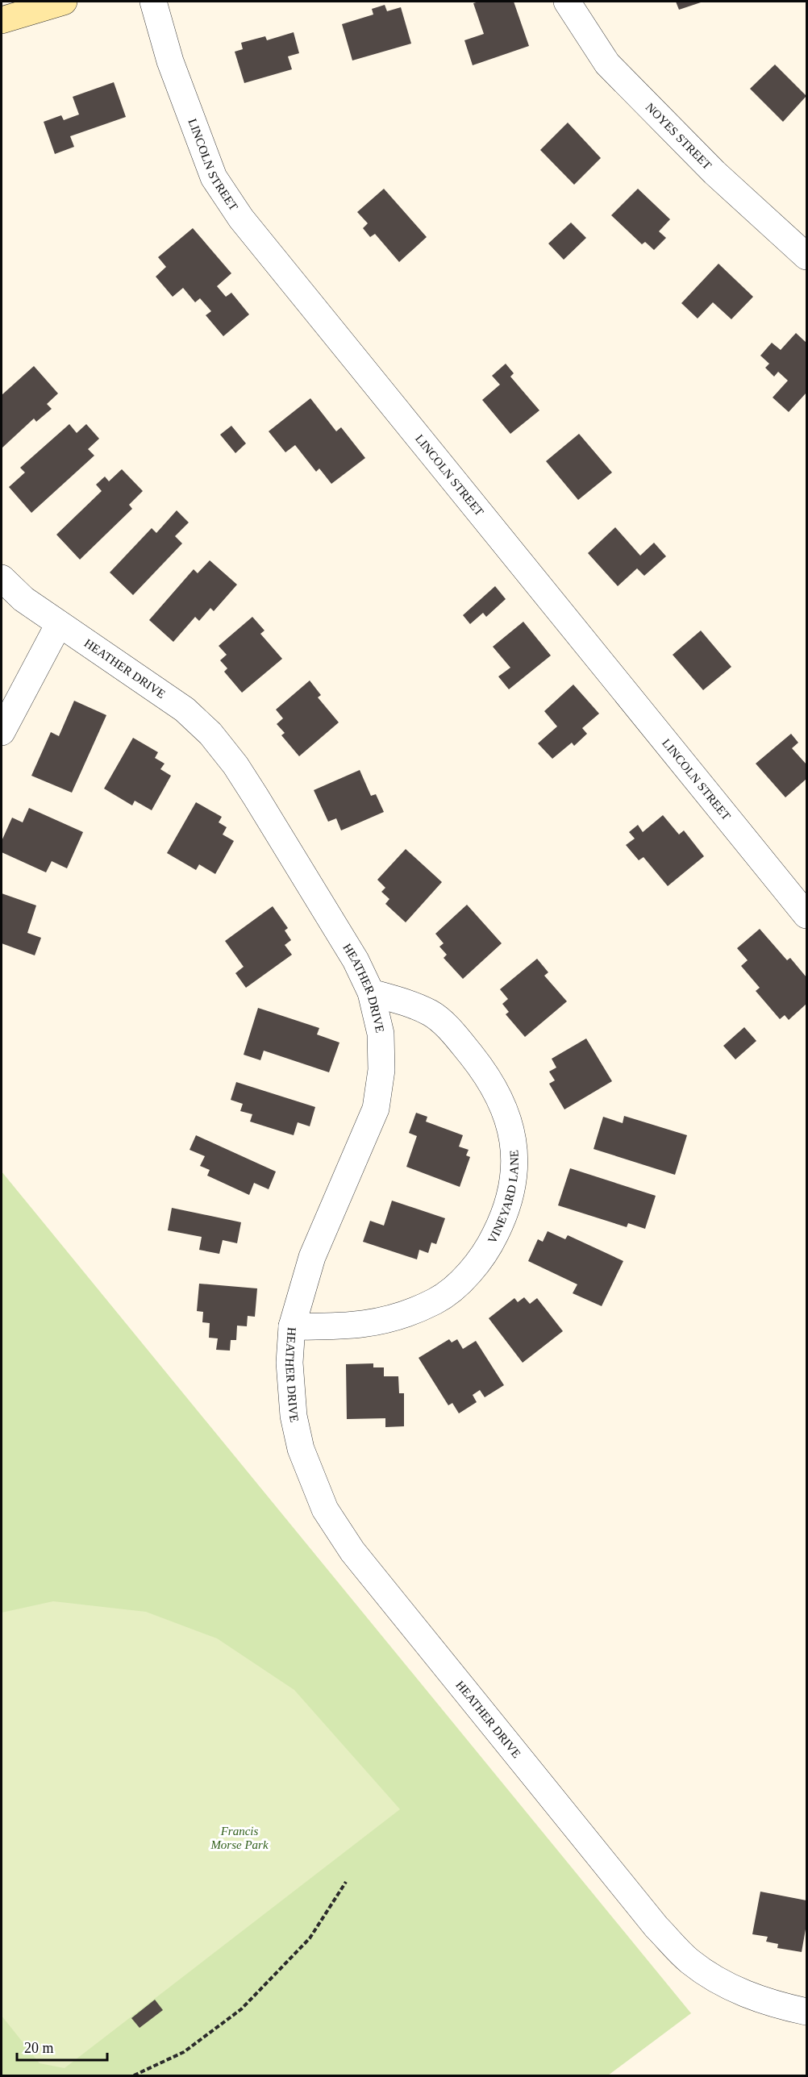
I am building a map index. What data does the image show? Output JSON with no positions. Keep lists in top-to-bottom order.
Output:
{
  "streets": {
    "street": [
      "NOYES STREET",
      "LINCOLN STREET",
      "HEATHER DRIVE",
      "VINEYARD LANE"
    ]
  },
  "crossings": [
    ["HEATHER DRIVE", "VINEYARD LANE"]
  ],
  "parks": ["Francis Morse Park"],
  "scale_bar": "20 m"
}
